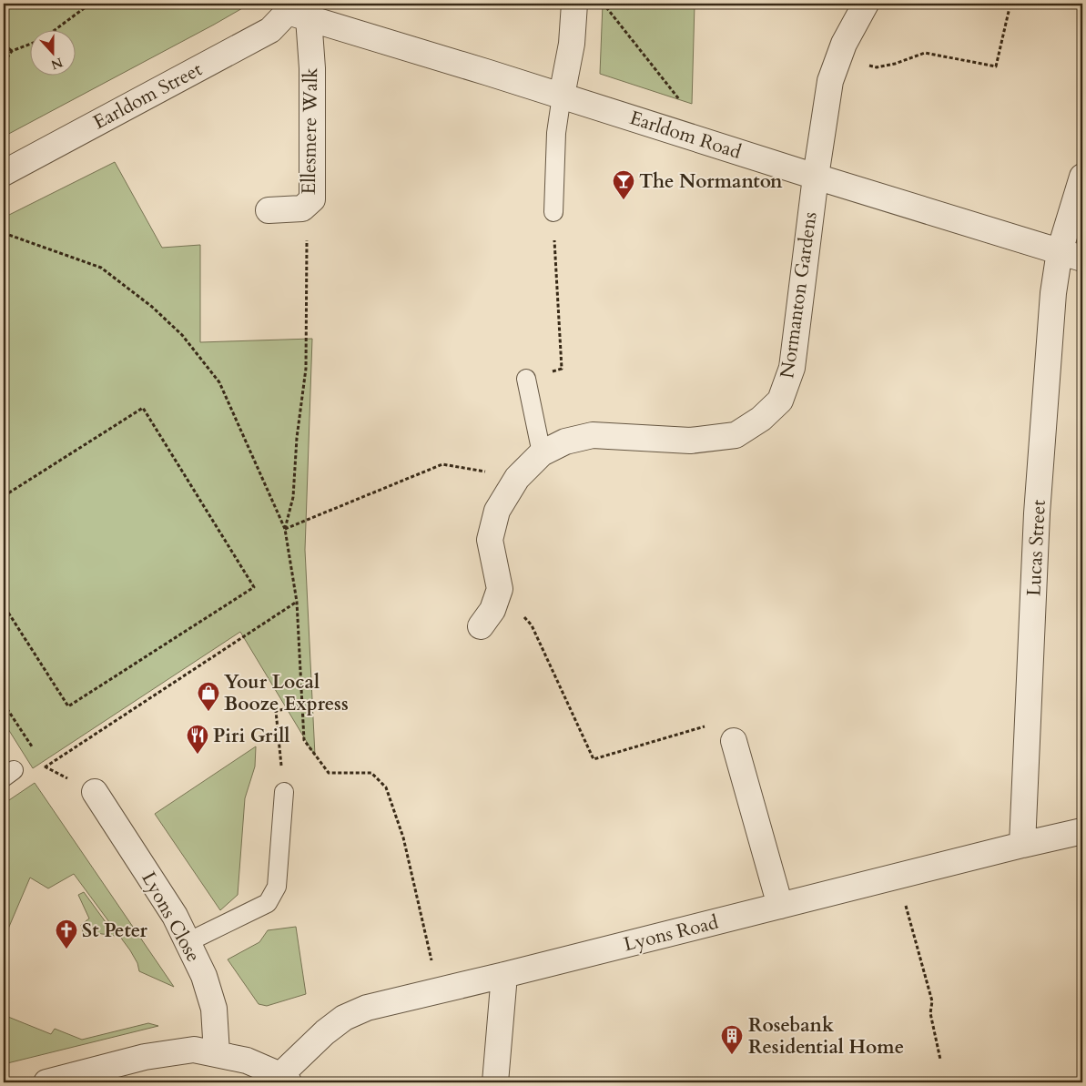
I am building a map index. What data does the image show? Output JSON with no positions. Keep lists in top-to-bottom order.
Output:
{
  "streets": {
    "street": [
      "Earldom Street",
      "Ellesmere Walk",
      "Earldom Road",
      "Normanton Gardens",
      "Lucas Street",
      "Lyons Close",
      "Lyons Road"
    ]
  },
  "crossings": [
    ["Earldom Street", "Ellesmere Walk"],
    ["Earldom Street", "Earldom Road"],
    ["Ellesmere Walk", "Earldom Road"],
    ["Earldom Road", "Normanton Gardens"],
    ["Earldom Road", "Lucas Street"],
    ["Lucas Street", "Lyons Road"]
  ],
  "places": {
    "bar": ["The Normanton"],
    "shop": ["Your Local Booze Express"],
    "restaurant": ["Piri Grill"],
    "church": ["St Peter"],
    "building": ["Rosebank Residential Home"]
  },
  "north": "bottom"
}
